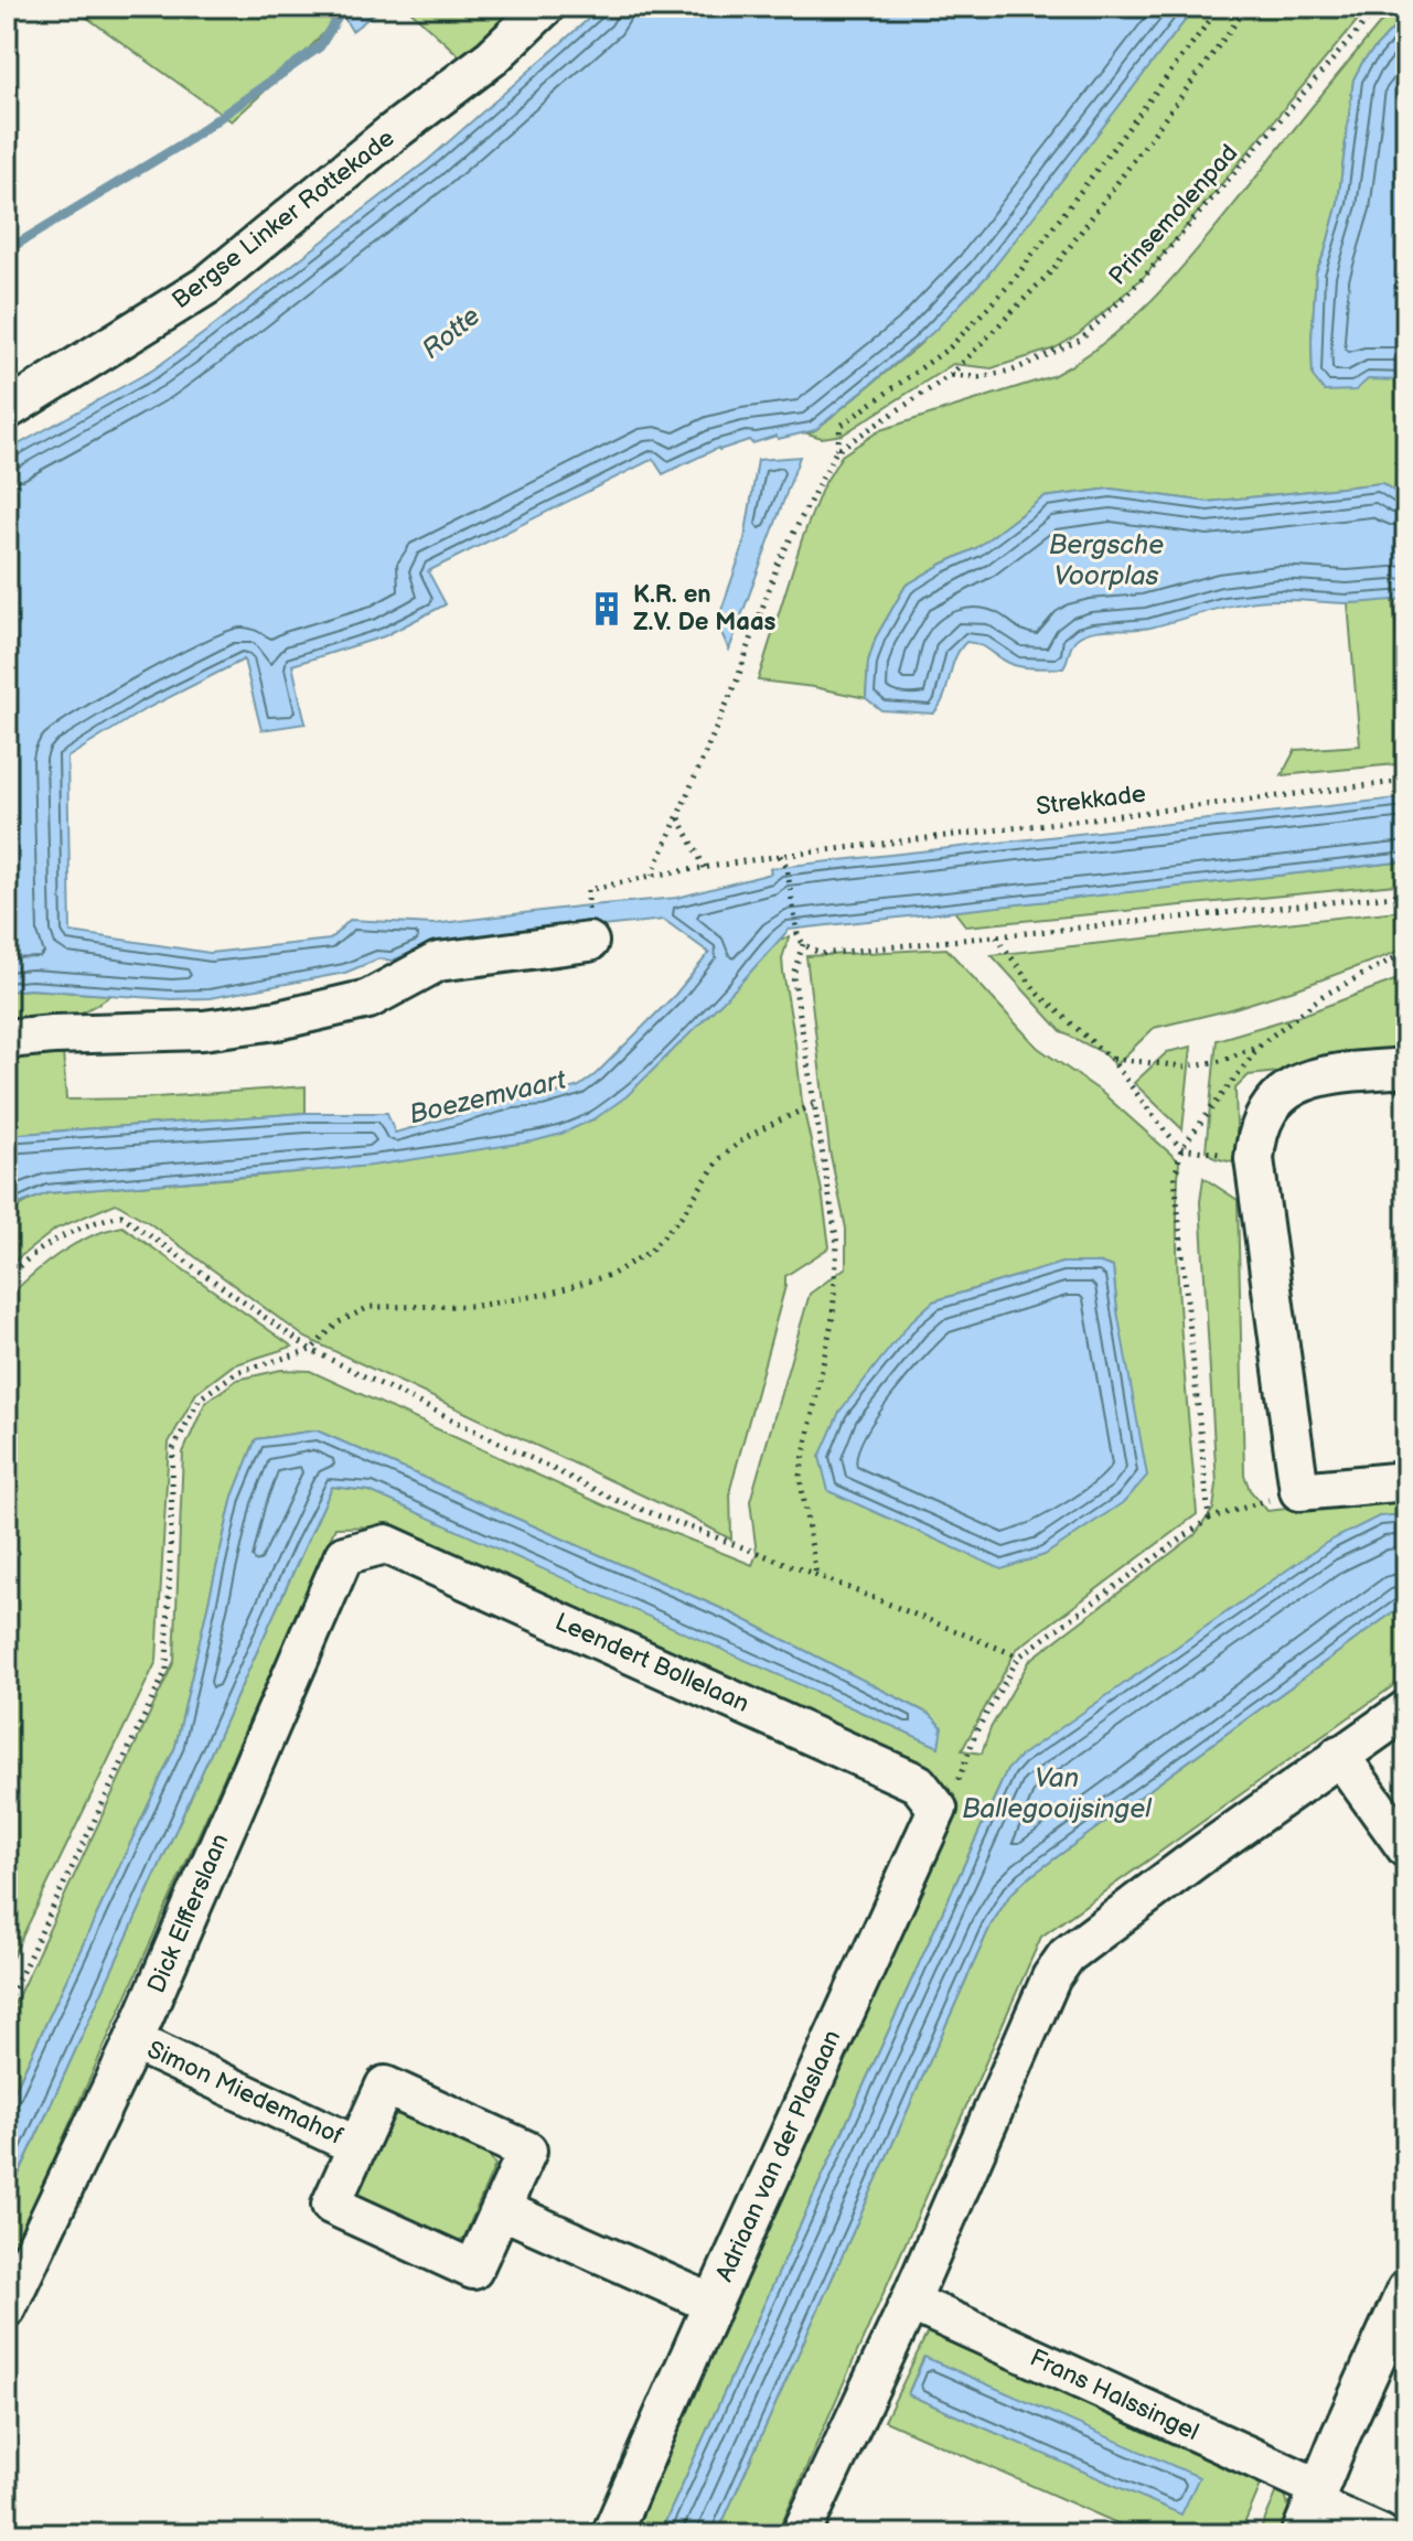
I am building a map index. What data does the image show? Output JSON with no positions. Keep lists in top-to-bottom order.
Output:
{
  "streets": {
    "street": [
      "Bergse Linker Rottekade",
      "Leendert Bollelaan",
      "Dick Elfferslaan",
      "Simon Miedemahof",
      "Adriaan van der Plaslaan",
      "Frans Halssingel"
    ],
    "path": ["Prinsemolenpad", "Strekkade"]
  },
  "crossings": [
    ["Leendert Bollelaan", "Dick Elfferslaan"],
    ["Leendert Bollelaan", "Adriaan van der Plaslaan"],
    ["Dick Elfferslaan", "Simon Miedemahof"]
  ],
  "water": [
    "Rotte",
    "Bergsche Voorplas",
    "Boezemvaart",
    "Van Ballegooijsingel"
  ],
  "places": {
    "building": ["K.R. en Z.V. De Maas"]
  }
}
